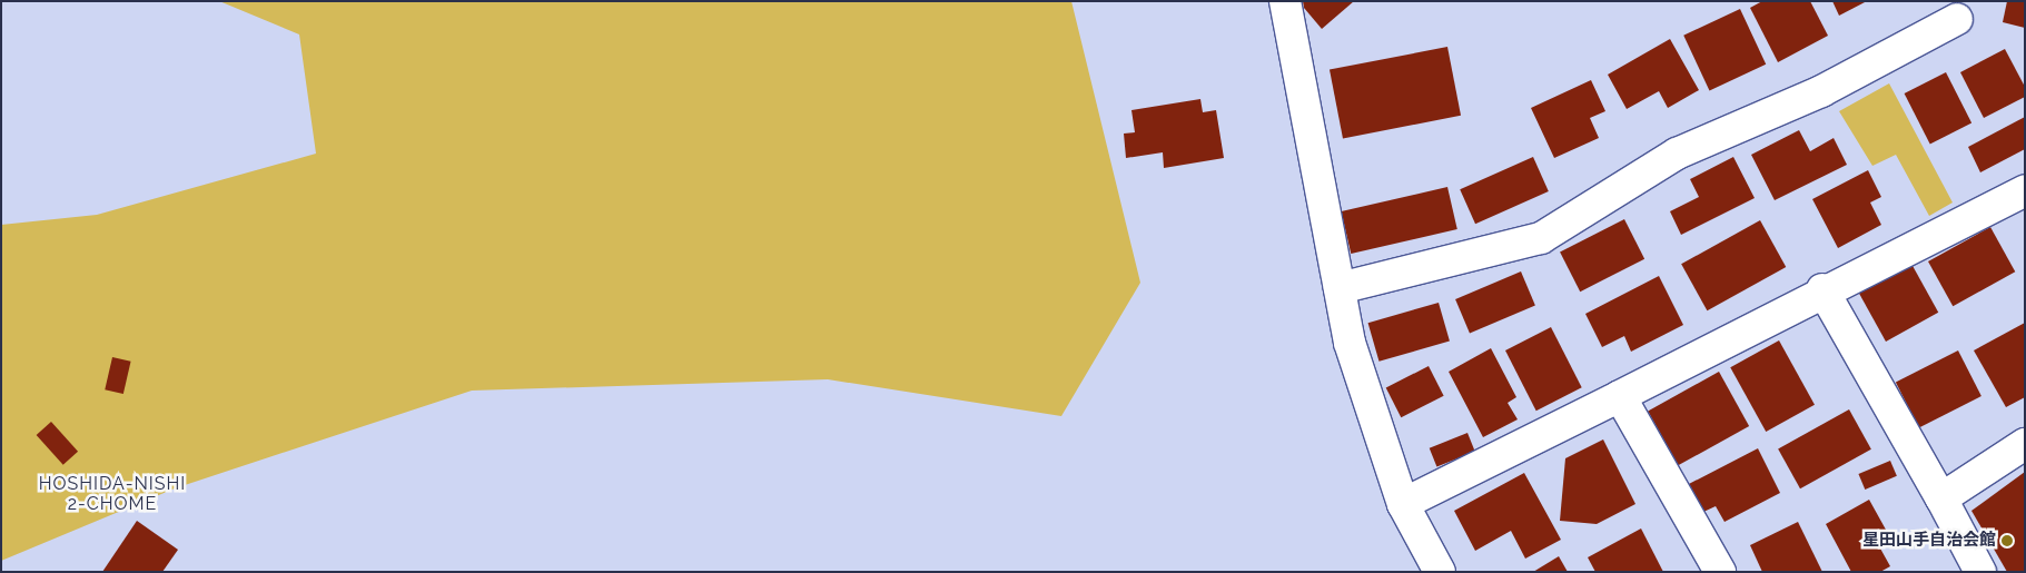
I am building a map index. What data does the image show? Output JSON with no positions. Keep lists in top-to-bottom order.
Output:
{
  "districts": ["HOSHIDA-NISHI 2-CHOME"],
  "places": ["星田山手自治会館"]
}
